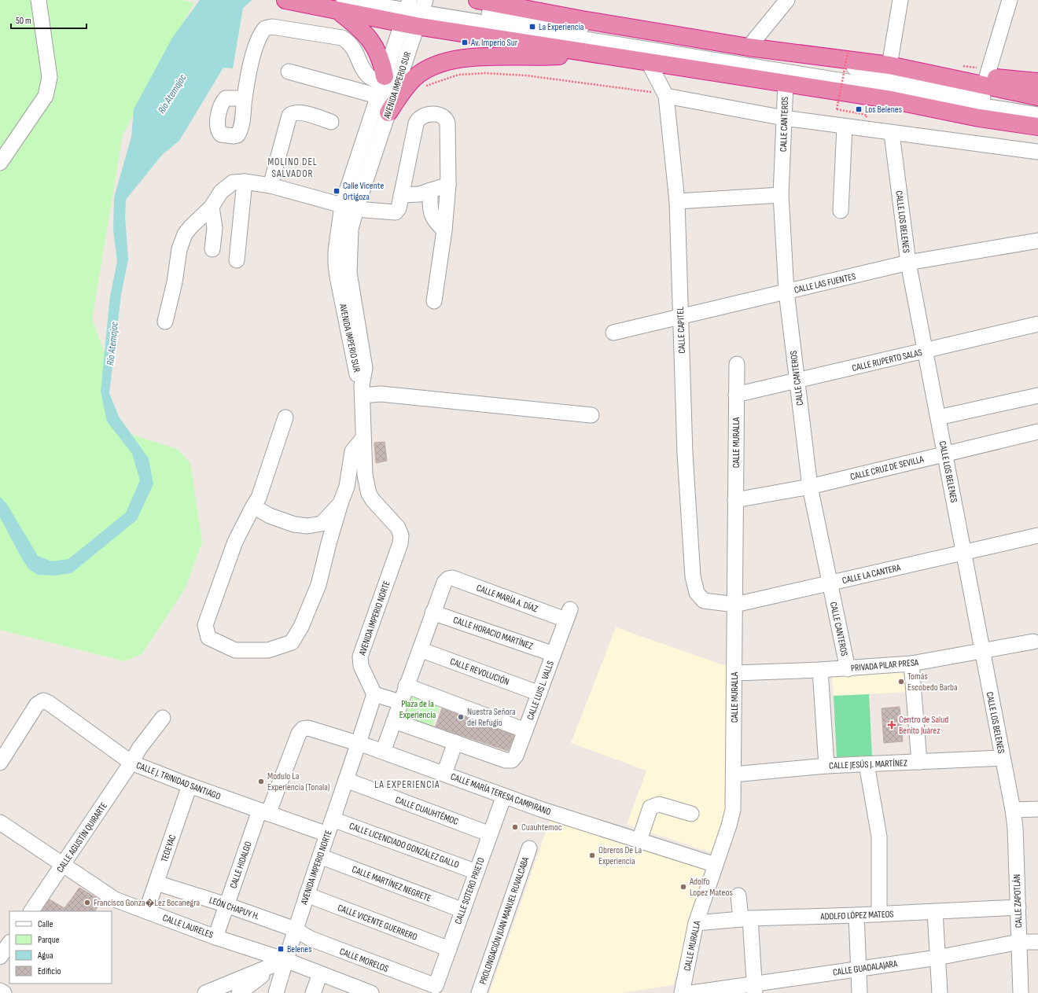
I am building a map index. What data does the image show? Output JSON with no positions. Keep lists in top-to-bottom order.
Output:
{
  "streets": {
    "street": [
      "AVENIDA IMPERIO SUR",
      "CALLE CANTEROS",
      "CALLE LOS BELENES",
      "CALLE LAS FUENTES",
      "CALLE CAPITEL",
      "CALLE RUPERTO SALAS",
      "CALLE MURALLA",
      "CALLE CRUZ DE SEVILLA",
      "CALLE LA CANTERA",
      "CALLE MARÍA A. DÍAZ",
      "AVENIDA IMPERIO NORTE",
      "CALLE HORACIO MARTÍNEZ",
      "PRIVADA PILAR PRESA",
      "CALLE REVOLUCIÓN",
      "CALLE LUIS L. VALLS",
      "CALLE JESÚS J. MARTÍNEZ",
      "CALLE J. TRINIDAD SANTIAGO",
      "CALLE MARÍA TERESA CAMPIRANO",
      "CALLE CUAUHTÉMOC",
      "CALLE AGUSTÍN QUIRARTE",
      "CALLE LICENCIADO GONZÁLEZ GALLO",
      "TEOEYAC",
      "CALLE HIDALGO",
      "CALLE MARTÍNEZ NEGRETE",
      "CALLE SOTERO PRIETO",
      "CALLE ZAPOTLÁN",
      "LEÓN CHAPUY H.",
      "ADOLFO LÓPEZ MATEOS",
      "PROLONGACIÓN JUAN MANUEL RUVALCABA",
      "CALLE VICENTE GUERRERO",
      "CALLE LAURELES",
      "CALLE MORELOS",
      "CALLE GUADALAJARA"
    ]
  },
  "crossings": [
    ["AVENIDA IMPERIO SUR", "AVENIDA IMPERIO NORTE"],
    ["CALLE CANTEROS", "CALLE LAS FUENTES"],
    ["CALLE CANTEROS", "CALLE RUPERTO SALAS"],
    ["CALLE CANTEROS", "CALLE CRUZ DE SEVILLA"],
    ["CALLE CANTEROS", "CALLE LA CANTERA"],
    ["CALLE CANTEROS", "PRIVADA PILAR PRESA"],
    ["CALLE LOS BELENES", "CALLE LAS FUENTES"],
    ["CALLE LOS BELENES", "CALLE RUPERTO SALAS"],
    ["CALLE LOS BELENES", "CALLE CRUZ DE SEVILLA"],
    ["CALLE LOS BELENES", "CALLE LA CANTERA"],
    ["CALLE LOS BELENES", "PRIVADA PILAR PRESA"],
    ["CALLE LOS BELENES", "CALLE JESÚS J. MARTÍNEZ"],
    ["CALLE LOS BELENES", "CALLE ZAPOTLÁN"],
    ["CALLE LAS FUENTES", "CALLE CAPITEL"],
    ["CALLE CAPITEL", "CALLE LA CANTERA"],
    ["CALLE RUPERTO SALAS", "CALLE MURALLA"],
    ["CALLE MURALLA", "CALLE CRUZ DE SEVILLA"],
    ["CALLE MURALLA", "CALLE LA CANTERA"],
    ["CALLE MURALLA", "PRIVADA PILAR PRESA"],
    ["CALLE MURALLA", "CALLE JESÚS J. MARTÍNEZ"],
    ["CALLE MURALLA", "CALLE MARÍA TERESA CAMPIRANO"],
    ["CALLE MURALLA", "ADOLFO LÓPEZ MATEOS"],
    ["CALLE MARÍA A. DÍAZ", "CALLE HORACIO MARTÍNEZ"],
    ["CALLE MARÍA A. DÍAZ", "CALLE LUIS L. VALLS"],
    ["AVENIDA IMPERIO NORTE", "CALLE J. TRINIDAD SANTIAGO"],
    ["AVENIDA IMPERIO NORTE", "CALLE MARÍA TERESA CAMPIRANO"],
    ["AVENIDA IMPERIO NORTE", "CALLE CUAUHTÉMOC"],
    ["AVENIDA IMPERIO NORTE", "CALLE LICENCIADO GONZÁLEZ GALLO"],
    ["AVENIDA IMPERIO NORTE", "CALLE MARTÍNEZ NEGRETE"],
    ["AVENIDA IMPERIO NORTE", "LEÓN CHAPUY H."],
    ["AVENIDA IMPERIO NORTE", "CALLE VICENTE GUERRERO"],
    ["AVENIDA IMPERIO NORTE", "CALLE LAURELES"],
    ["AVENIDA IMPERIO NORTE", "CALLE MORELOS"],
    ["CALLE HORACIO MARTÍNEZ", "CALLE LUIS L. VALLS"],
    ["CALLE REVOLUCIÓN", "CALLE LUIS L. VALLS"],
    ["CALLE J. TRINIDAD SANTIAGO", "CALLE AGUSTÍN QUIRARTE"],
    ["CALLE J. TRINIDAD SANTIAGO", "TEOEYAC"],
    ["CALLE J. TRINIDAD SANTIAGO", "CALLE HIDALGO"],
    ["CALLE MARÍA TERESA CAMPIRANO", "CALLE HIDALGO"],
    ["CALLE MARÍA TERESA CAMPIRANO", "CALLE SOTERO PRIETO"],
    ["CALLE CUAUHTÉMOC", "CALLE SOTERO PRIETO"],
    ["CALLE AGUSTÍN QUIRARTE", "CALLE LAURELES"],
    ["CALLE LICENCIADO GONZÁLEZ GALLO", "CALLE SOTERO PRIETO"],
    ["TEOEYAC", "LEÓN CHAPUY H."],
    ["TEOEYAC", "CALLE LAURELES"],
    ["CALLE HIDALGO", "LEÓN CHAPUY H."],
    ["CALLE HIDALGO", "CALLE LAURELES"],
    ["CALLE MARTÍNEZ NEGRETE", "CALLE SOTERO PRIETO"],
    ["CALLE SOTERO PRIETO", "CALLE VICENTE GUERRERO"],
    ["CALLE SOTERO PRIETO", "CALLE MORELOS"],
    ["CALLE ZAPOTLÁN", "ADOLFO LÓPEZ MATEOS"],
    ["CALLE ZAPOTLÁN", "CALLE GUADALAJARA"],
    ["LEÓN CHAPUY H.", "CALLE MORELOS"]
  ],
  "districts": ["MOLINO DEL SALVADOR", "LA EXPERIENCIA"],
  "water": ["Río Atemajac"],
  "parks": ["Plaza de la Experiencia"],
  "places": {
    "transit": [
      "La Experiencia",
      "Av. Imperio Sur",
      "Los Belenes",
      "Calle Vicente Ortigoza",
      "Belenes"
    ],
    "other": [
      "Tomás Escobedo Barba",
      "Nuestra Señora del Refugio",
      "Modulo La Experiencia (Tonala)",
      "Cuauhtemoc",
      "Obreros De La Experiencia",
      "Adolfo Lopez Mateos",
      "Francisco Gonza�Lez Bocanegra"
    ],
    "health": ["Centro de Salud Benito Juárez"]
  },
  "legend": [
    "Calle",
    "Parque",
    "Agua",
    "Edificio"
  ],
  "scale_bar": "50 m"
}
